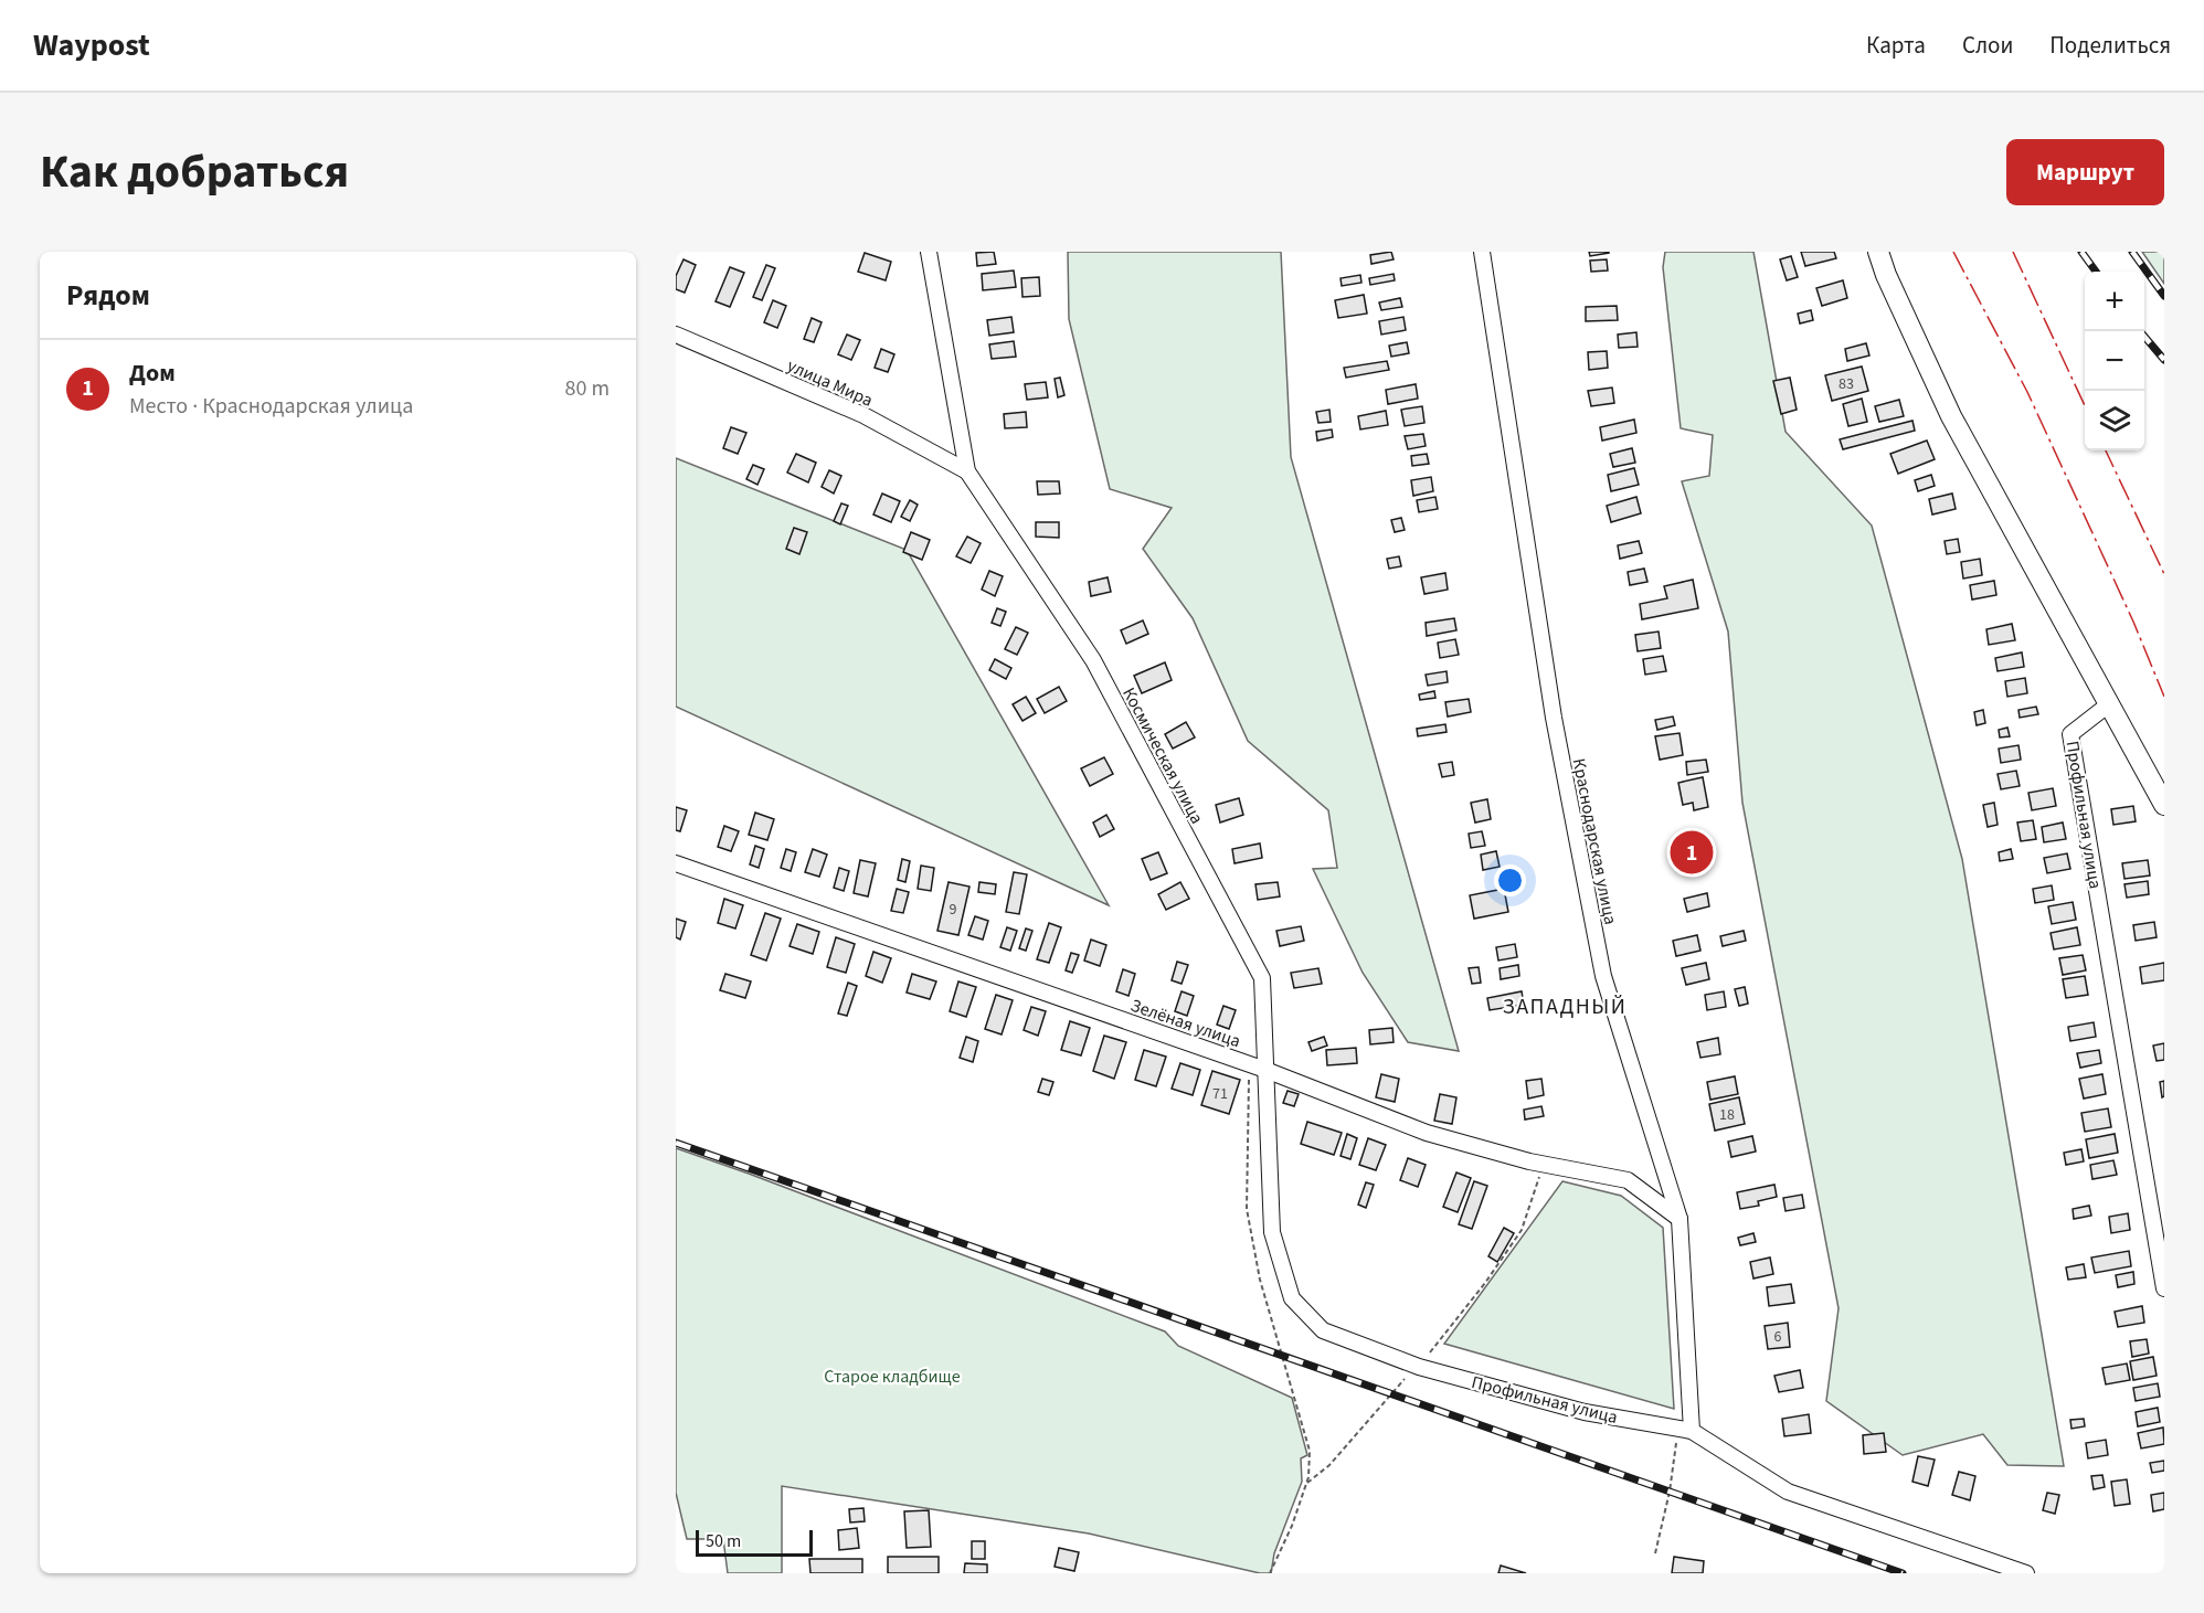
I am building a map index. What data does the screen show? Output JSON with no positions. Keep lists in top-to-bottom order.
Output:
{
  "streets": {
    "street": [
      "улица Мира",
      "Космическая улица",
      "Профильная улица",
      "Краснодарская улица",
      "Зелёная улица"
    ]
  },
  "crossings": [
    ["улица Мира", "Космическая улица"],
    ["Космическая улица", "Профильная улица"],
    ["Космическая улица", "Зелёная улица"],
    ["Профильная улица", "Краснодарская улица"],
    ["Краснодарская улица", "Зелёная улица"]
  ],
  "districts": ["ЗАПАДНЫЙ"],
  "parks": ["Старое кладбище"],
  "house_numbers": [
    "83",
    "9",
    "71",
    "18",
    "6"
  ],
  "scale_bar": "50 m",
  "page": {
    "header": "Waypost",
    "nav": ["Карта", "Слои", "Поделиться"],
    "title": "Как добраться",
    "buttons": "Маршрут",
    "heading": "Рядом",
    "map_buttons": ["+", "−"],
    "list": [
      {
        "mark": "1",
        "name": "Дом",
        "note": "Место · Краснодарская улица",
        "value": "80 m"
      }
    ],
    "pins": "1",
    "scale": "50 m"
  }
}
